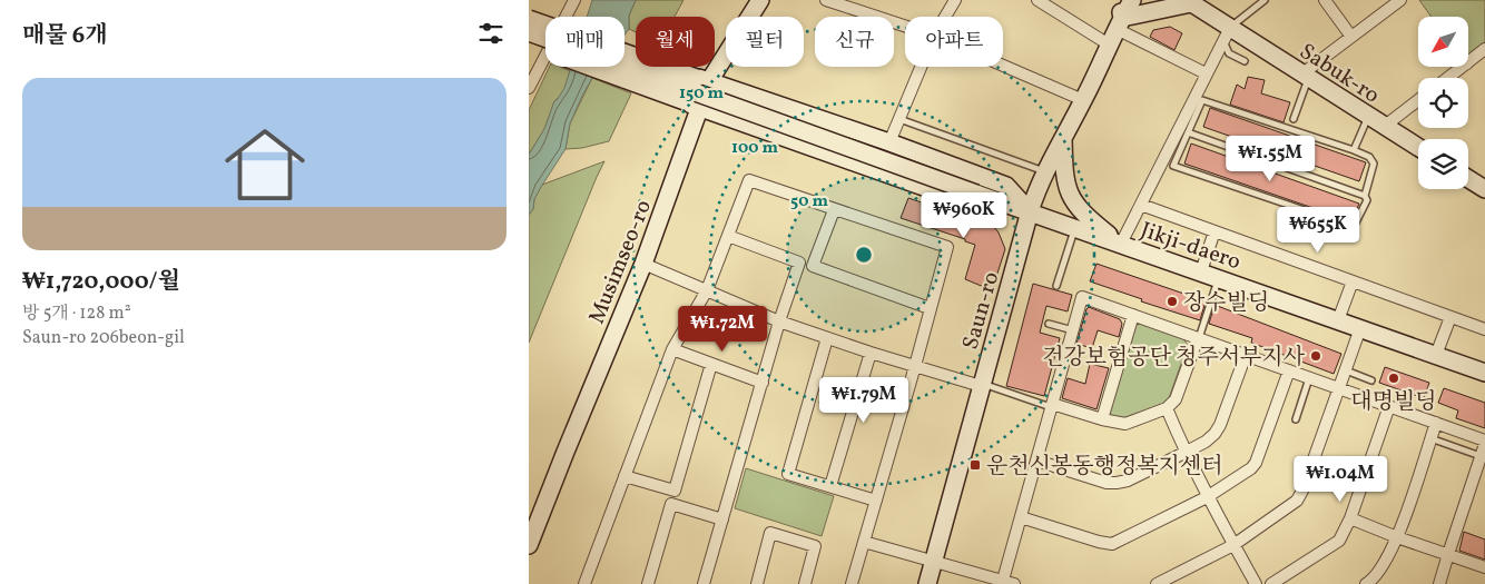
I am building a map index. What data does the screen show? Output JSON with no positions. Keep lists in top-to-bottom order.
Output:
{
  "streets": {
    "street": [
      "Sabuk-ro",
      "Jikji-daero",
      "Musimseo-ro",
      "Saun-ro"
    ]
  },
  "crossings": [
    ["Jikji-daero", "Saun-ro"]
  ],
  "places": {
    "other": ["장수빌딩", "건강보험공단 청주서부지사", "대명빌딩"],
    "transit": ["운천신봉동행정복지센터"]
  },
  "north": "bottom left",
  "page": {
    "heading": "매물 6개",
    "chip": [
      "매매",
      "월세",
      "필터",
      "신규",
      "아파트"
    ],
    "list": [
      {
        "name": "₩1,720,000/월",
        "note": "방 5개 · 128 m² · Saun-ro 206beon-gil"
      }
    ],
    "price": [
      "₩1.55M",
      "₩960K",
      "₩655K",
      "₩1.72M",
      "₩1.79M",
      "₩1.04M"
    ]
  },
  "rings": ["150 m", "100 m", "50 m"]
}
